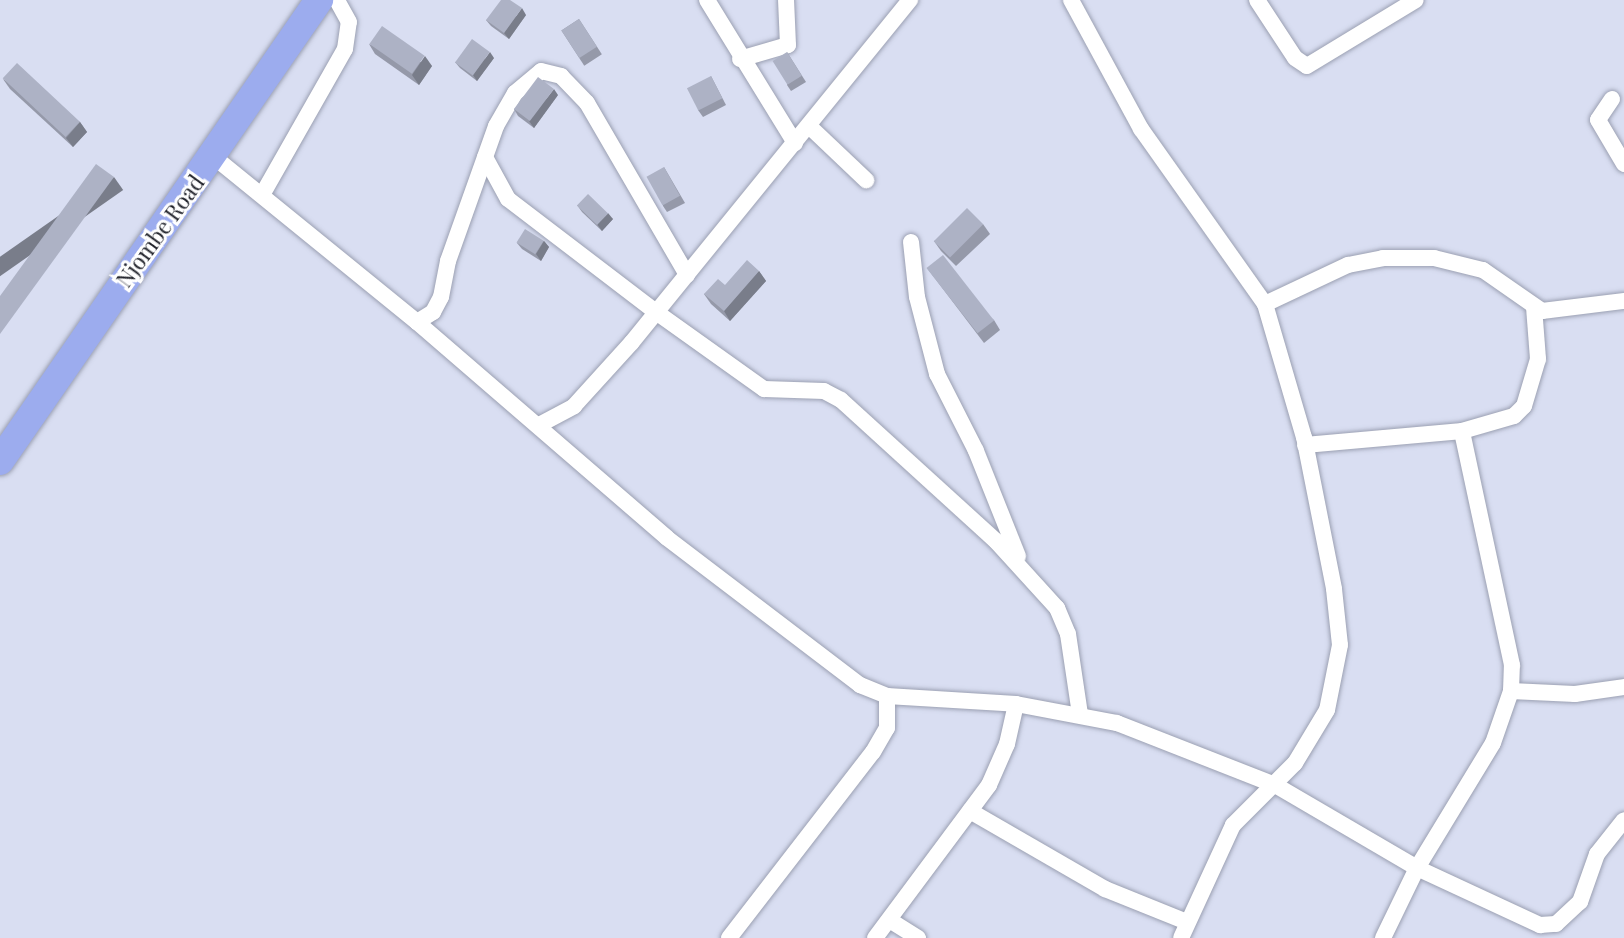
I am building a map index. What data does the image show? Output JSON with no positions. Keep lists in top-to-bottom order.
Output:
{
  "streets": {
    "highway": ["Njombe Road"]
  }
}
